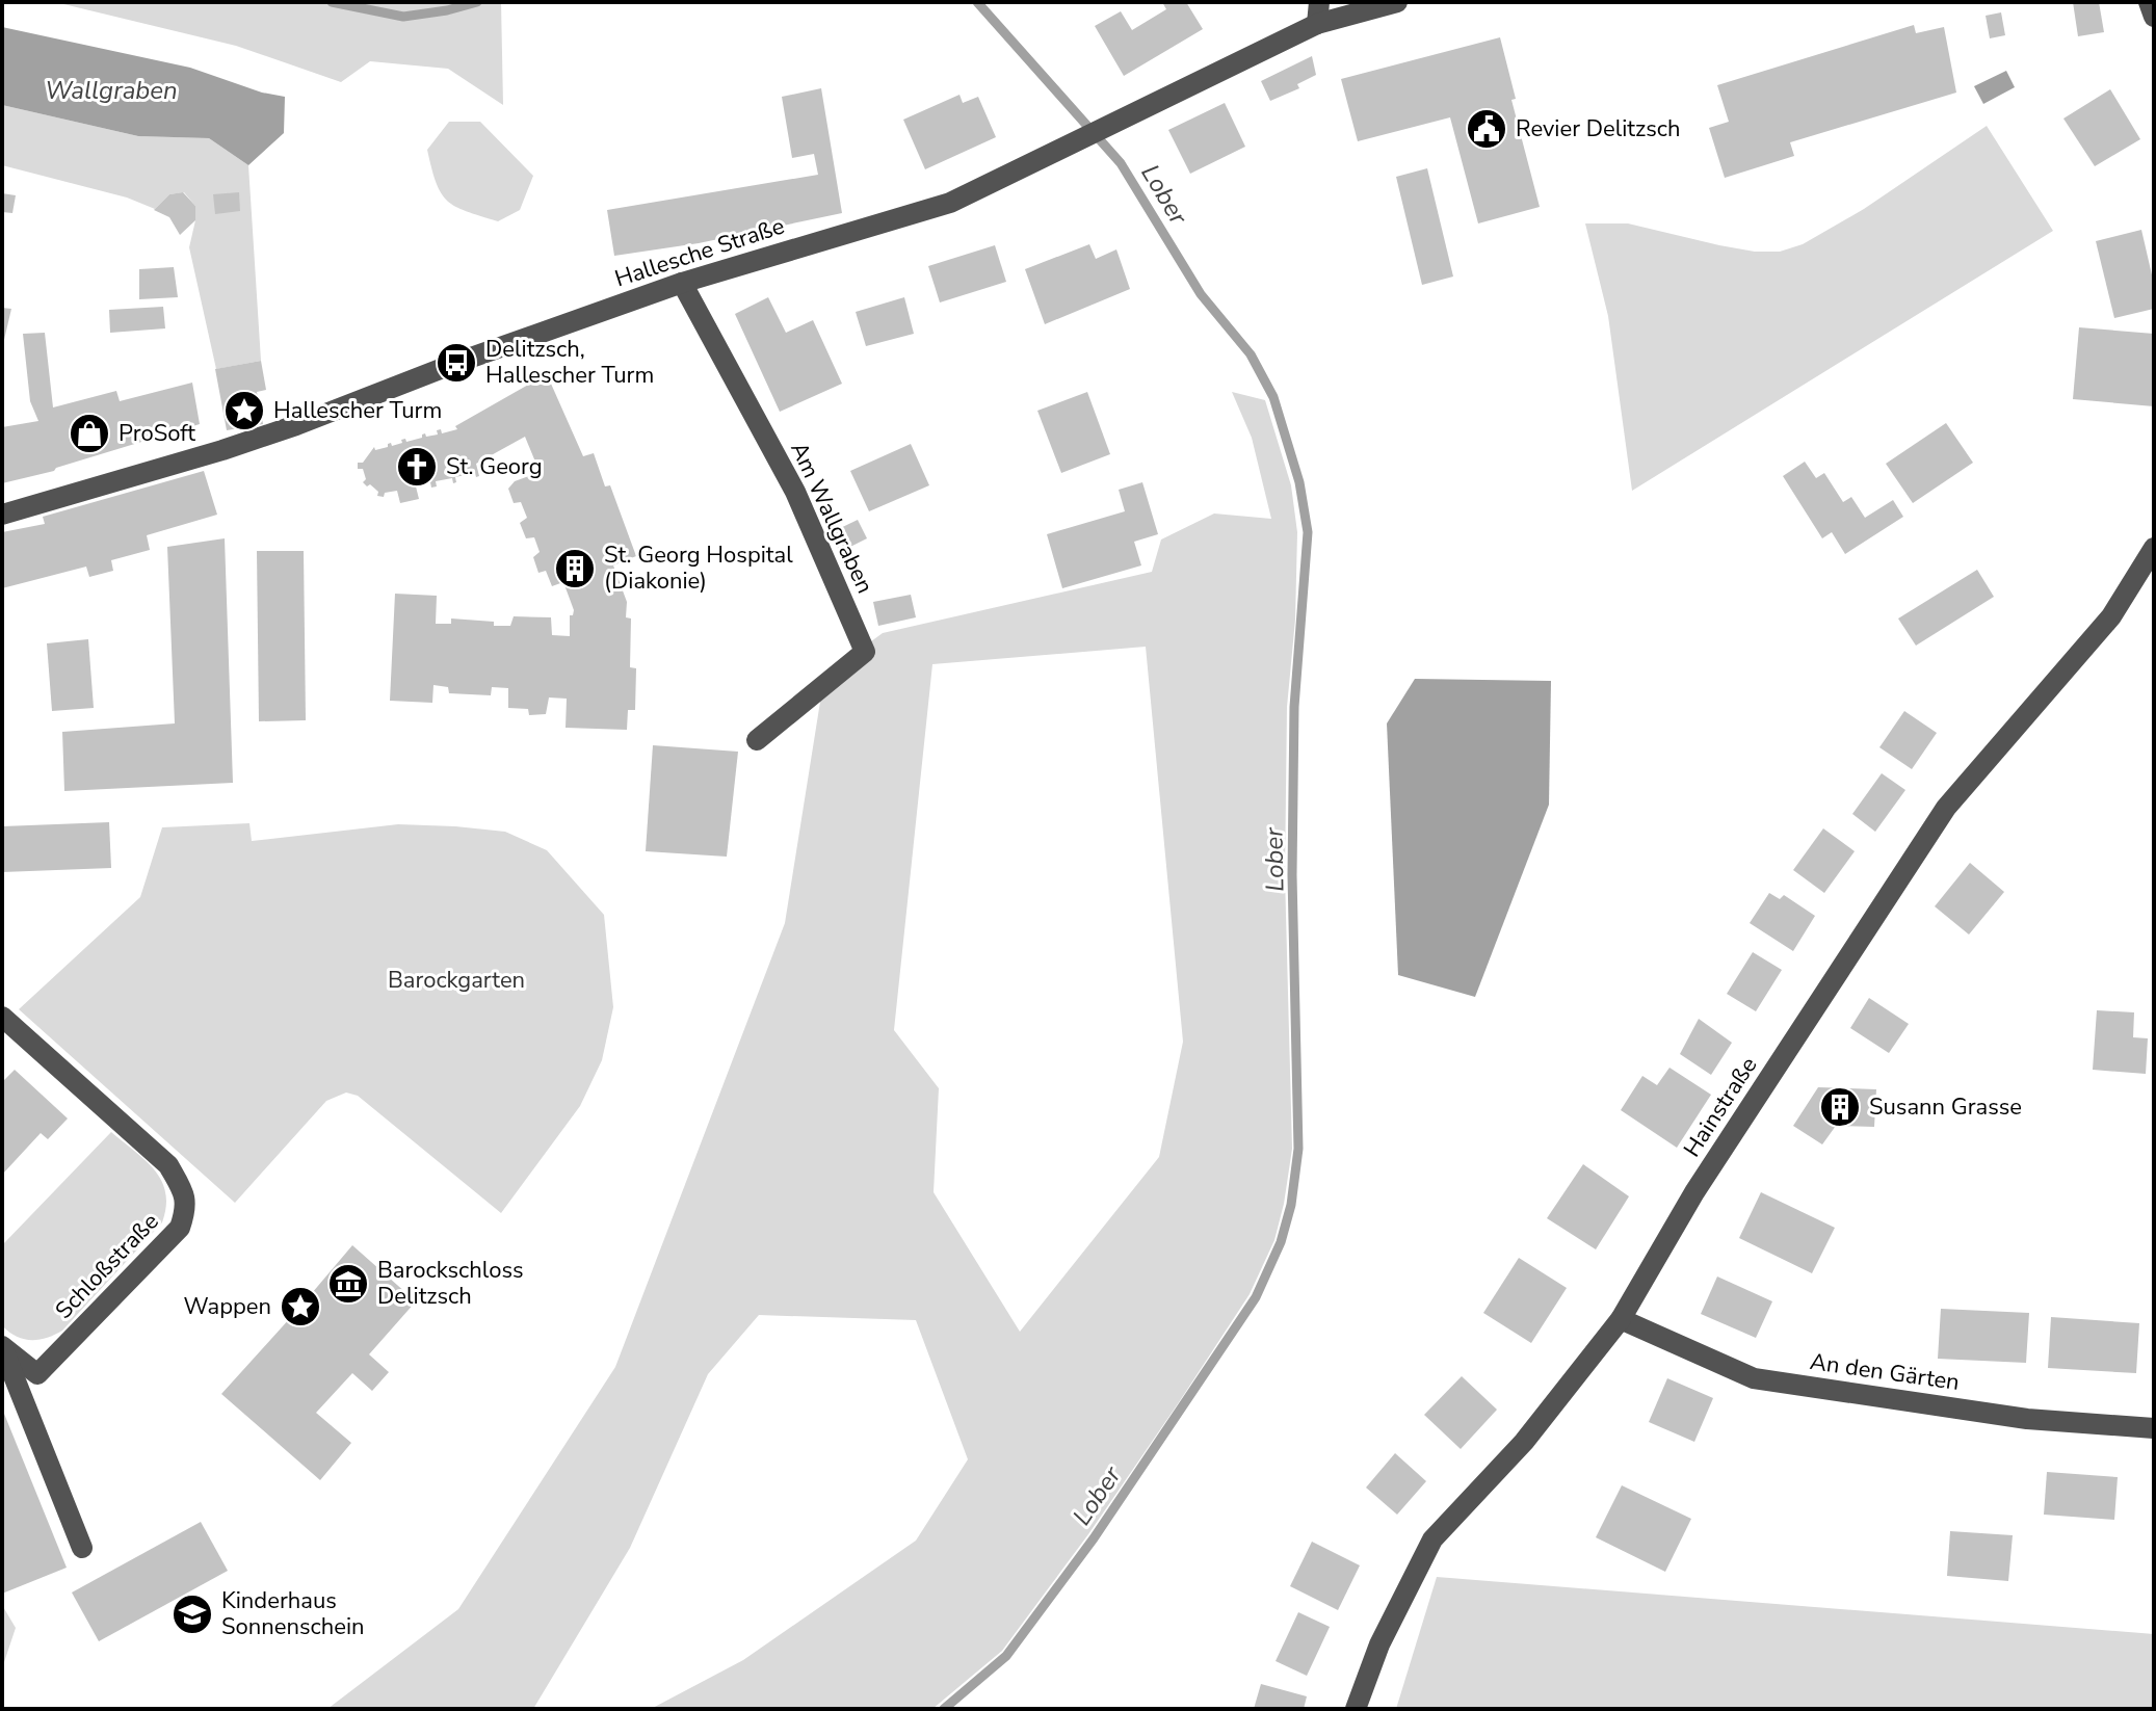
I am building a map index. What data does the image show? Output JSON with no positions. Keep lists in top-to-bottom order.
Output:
{
  "streets": {
    "street": [
      "Hallesche Straße",
      "Am Wallgraben",
      "Hainstraße",
      "Schloßstraße",
      "An den Gärten"
    ]
  },
  "crossings": [
    ["Hallesche Straße", "Am Wallgraben"],
    ["Hainstraße", "An den Gärten"]
  ],
  "water": ["Wallgraben", "Lober"],
  "parks": ["Barockgarten"],
  "places": {
    "public building": ["Revier Delitzsch"],
    "bus stop": ["Delitzsch, Hallescher Turm"],
    "place": ["Hallescher Turm", "Wappen"],
    "shop": ["ProSoft"],
    "church": ["St. Georg"],
    "building": ["St. Georg Hospital (Diakonie)", "Susann Grasse"],
    "museum": ["Barockschloss Delitzsch"],
    "school or university": ["Kinderhaus Sonnenschein"]
  }
}
